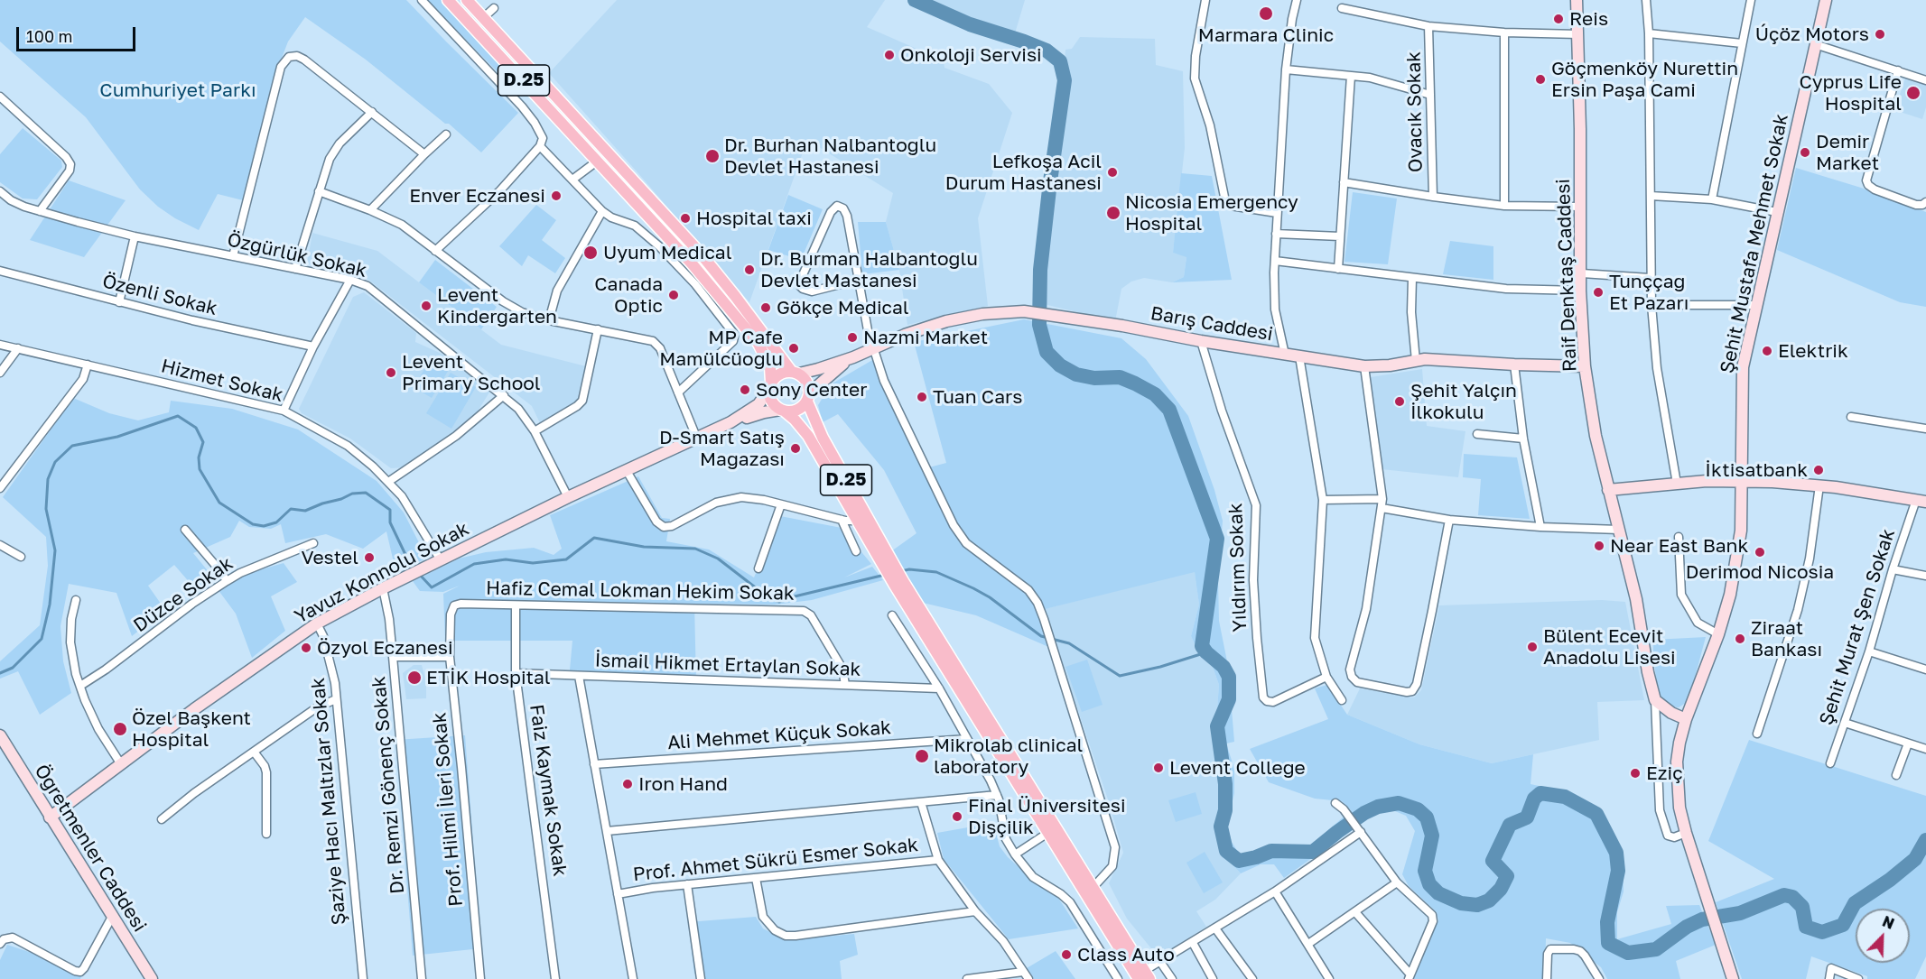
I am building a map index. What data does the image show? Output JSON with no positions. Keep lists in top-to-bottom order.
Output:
{
  "streets": {
    "main road": ["D.25"],
    "street": [
      "Ovacık Sokak",
      "Şehit Mustafa Mehmet Sokak",
      "Özgürlük Sokak",
      "Raif Denktaş Caddesi",
      "Özenli Sokak",
      "Barış Caddesi",
      "Hizmet Sokak",
      "Yıldırım Sokak",
      "Yavuz Konnolu Sokak",
      "Hafiz Cemal Lokman Hekim Sokak",
      "Düzce Sokak",
      "Şehit Murat Şen Sokak",
      "İsmail Hikmet Ertaylan Sokak",
      "Ali Mehmet Küçuk Sokak",
      "Dr. Remzi Gönenç Sokak",
      "Faiz Kaymak Sokak",
      "Şaziye Hacı Maltızlar Sokak",
      "Prof. Hilmi İleri Sokak",
      "Öğretmenler Caddesi",
      "Prof. Ahmet Sükrü Esmer Sokak"
    ]
  },
  "crossings": [
    ["D.25", "Yavuz Konnolu Sokak"],
    ["Özgürlük Sokak", "Yavuz Konnolu Sokak"],
    ["Raif Denktaş Caddesi", "Barış Caddesi"],
    ["Barış Caddesi", "Yıldırım Sokak"],
    ["Hizmet Sokak", "Yavuz Konnolu Sokak"],
    ["Yavuz Konnolu Sokak", "Dr. Remzi Gönenç Sokak"],
    ["Yavuz Konnolu Sokak", "Şaziye Hacı Maltızlar Sokak"],
    ["Yavuz Konnolu Sokak", "Öğretmenler Caddesi"],
    ["Hafiz Cemal Lokman Hekim Sokak", "İsmail Hikmet Ertaylan Sokak"],
    ["Hafiz Cemal Lokman Hekim Sokak", "Faiz Kaymak Sokak"],
    ["Hafiz Cemal Lokman Hekim Sokak", "Prof. Hilmi İleri Sokak"],
    ["İsmail Hikmet Ertaylan Sokak", "Faiz Kaymak Sokak"]
  ],
  "parks": ["Cumhuriyet Parkı"],
  "places": [
    "Marmara Clinic",
    "Reis",
    "Úçöz Motors",
    "Onkoloji Servisi",
    "Göçmenköy Nurettin Ersin Paşa Cami",
    "Cyprus Life Hospital",
    "Demir Market",
    "Dr. Burhan Nalbantoğlu Devlet Hastanesi",
    "Lefkoşa Acil Durum Hastanesi",
    "Enver Eczanesi",
    "Nicosia Emergency Hospital",
    "Hospital taxi",
    "Uyum Medical",
    "Dr. Burman Halbantoğlu Devlet Mastanesi",
    "Tunççağ Et Pazarı",
    "Canada Optic",
    "Levent Kindergarten",
    "Gökçe Medical",
    "Nazmi Market",
    "MP Cafe Mamülcüoğlu",
    "Elektrik",
    "Levent Primary School",
    "Sony Center",
    "Tuan Cars",
    "Şehit Yalçın İlkokulu",
    "D-Smart Satış Mağazası",
    "İktisatbank",
    "Near East Bank",
    "Derimod Nicosia",
    "Vestel",
    "Ziraat Bankası",
    "Bülent Ecevit Anadolu Lisesi",
    "Özyol Eczanesi",
    "ETİK Hospital",
    "Özel Başkent Hospital",
    "Mikrolab clinical laboratory",
    "Levent College",
    "Eziç",
    "Iron Hand",
    "Final Üniversitesi Dişçilik",
    "Class Auto"
  ],
  "scale_bar": "100 m",
  "north": "top right"
}
